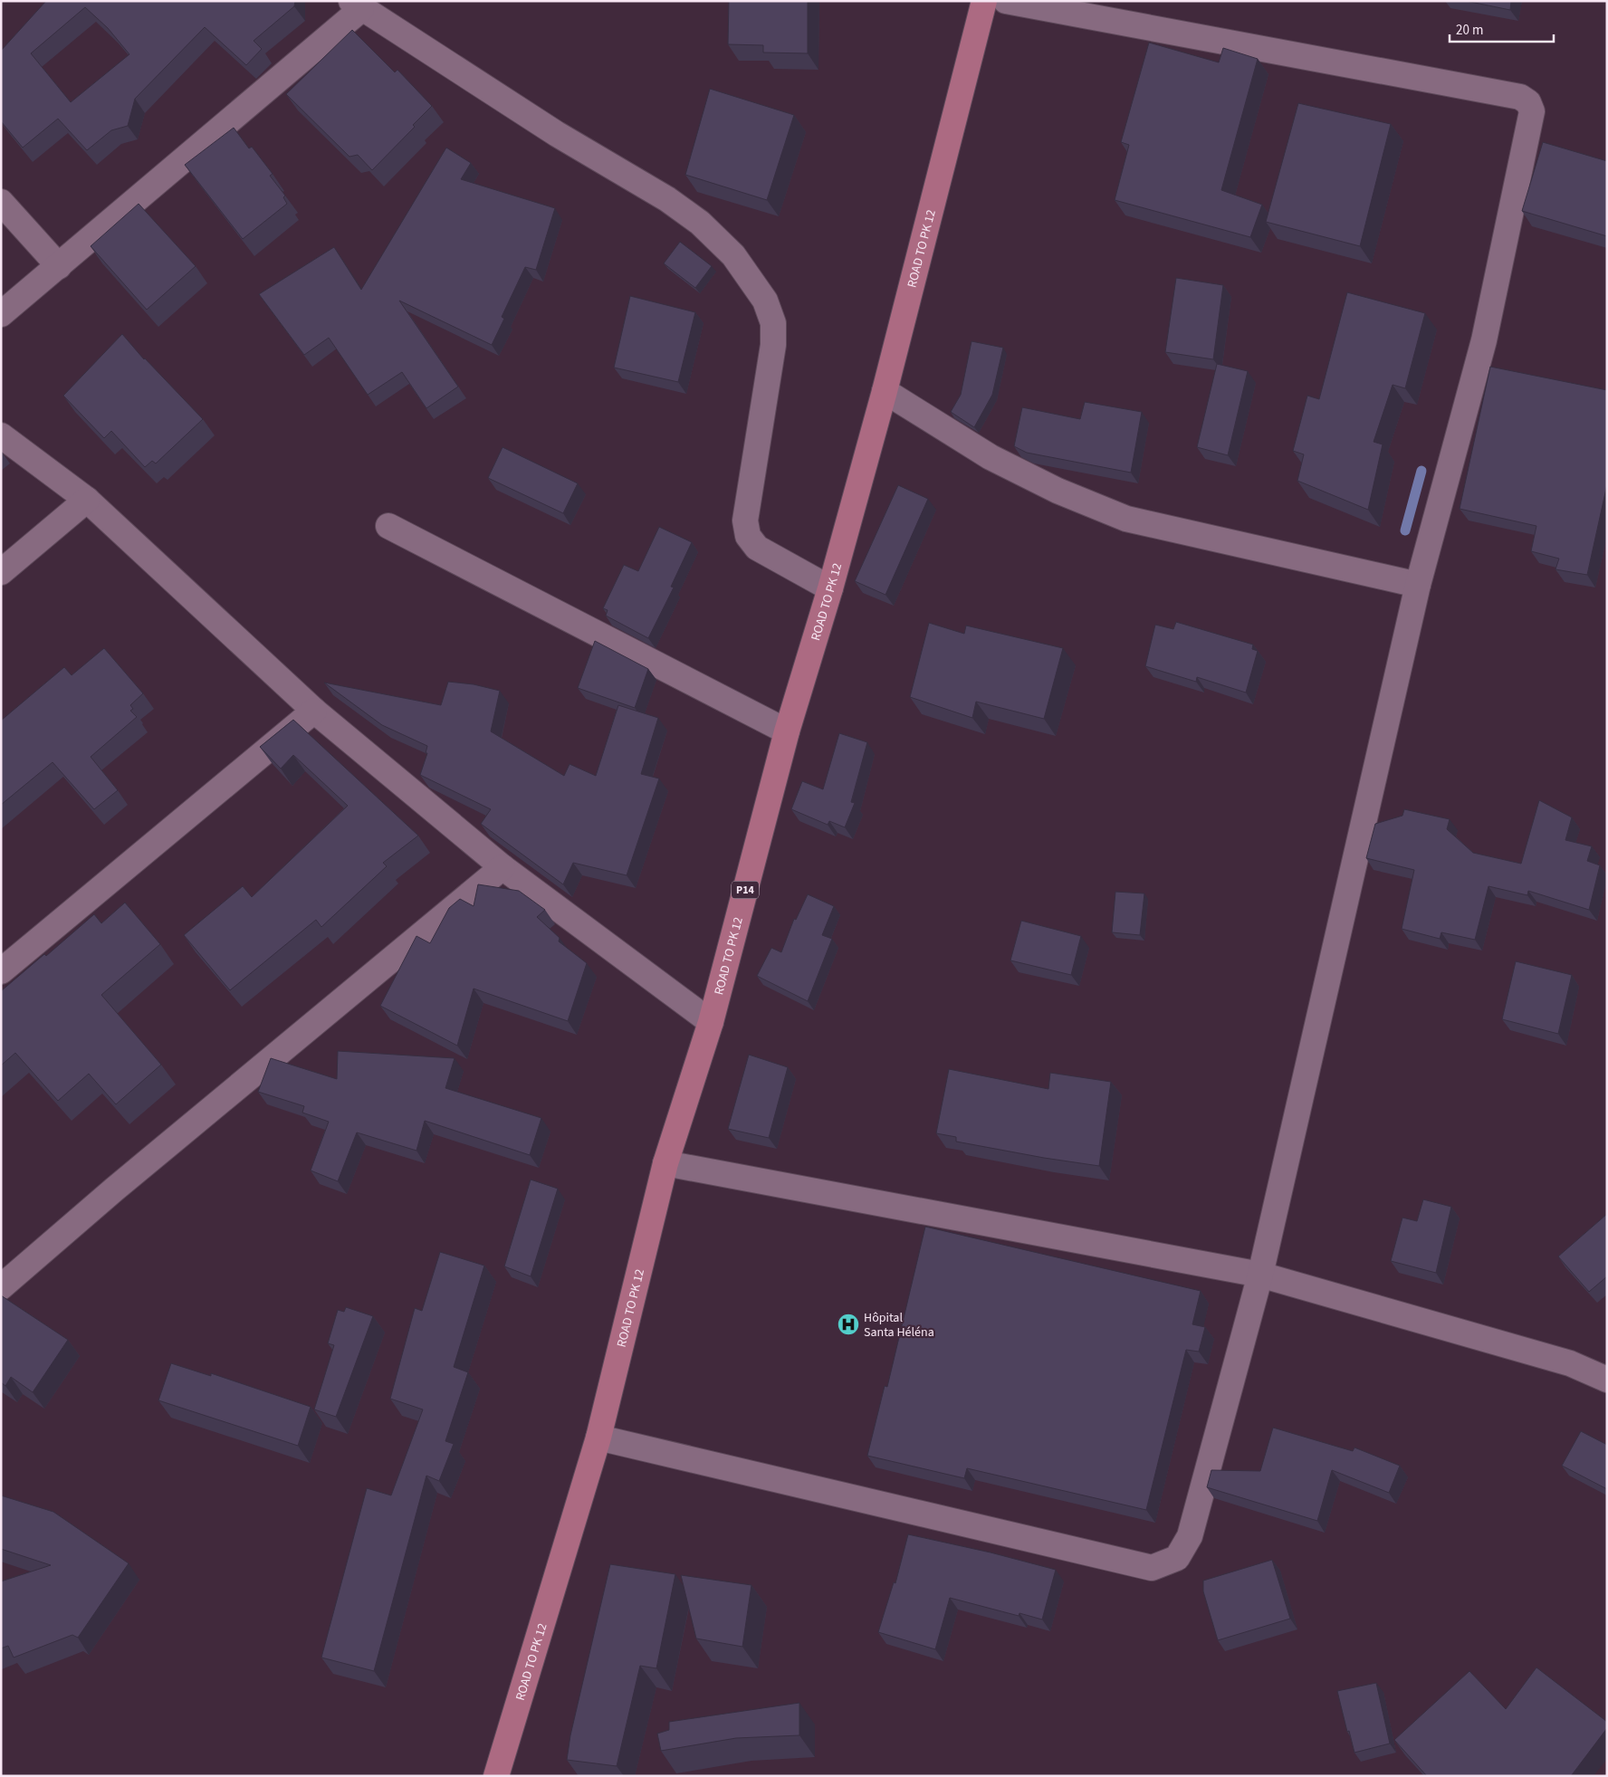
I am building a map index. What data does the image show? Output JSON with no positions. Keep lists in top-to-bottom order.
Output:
{
  "streets": {
    "main road": ["ROAD TO PK 12", "P14"]
  },
  "places": {
    "hospital": ["Hôpital Santa Héléna"]
  },
  "scale_bar": "20 m"
}
